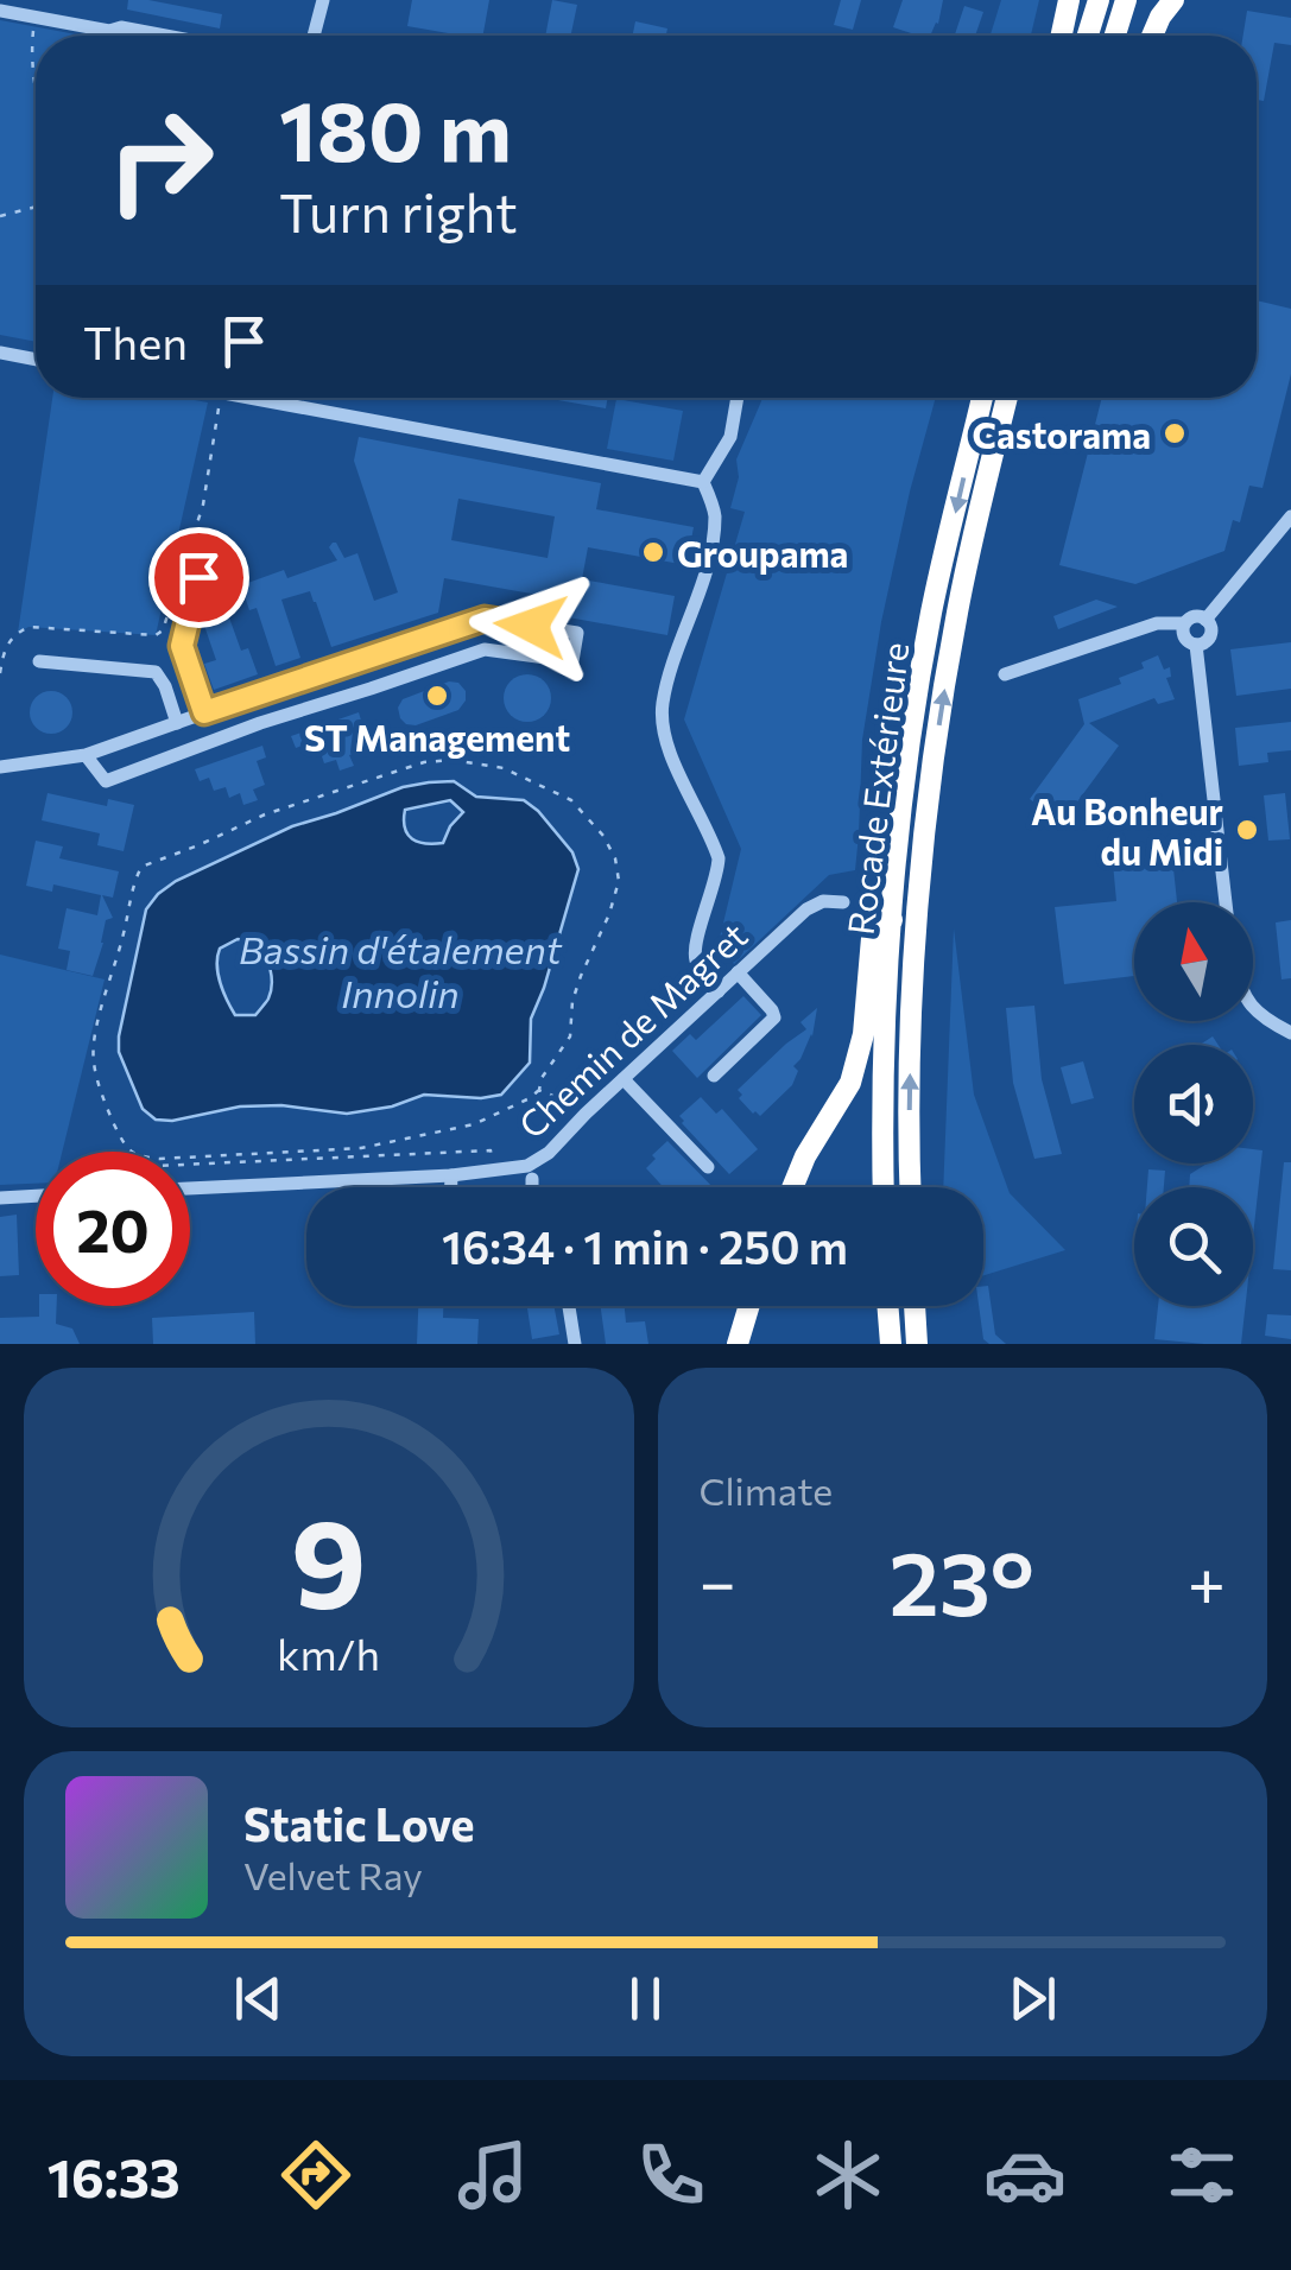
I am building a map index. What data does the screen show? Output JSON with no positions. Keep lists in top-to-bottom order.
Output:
{
  "streets": {
    "highway": ["Rocade Extérieure"],
    "street": ["Chemin de Magret"]
  },
  "water": ["Bassin d'étalement Innolin"],
  "places": [
    "Castorama",
    "Groupama",
    "ST Management",
    "Au Bonheur du Midi"
  ],
  "north": "top",
  "page": {
    "turn": ["180 m", "Turn right"],
    "then": "Then",
    "limit": "20",
    "trip": "16:34 · 1 min · 250 m",
    "tile": "Climate",
    "heat": ["−", "23°", "+"],
    "song": ["Static Love", "Velvet Ray"],
    "tabs": "16:33",
    "gauge": ["9", "km/h"]
  }
}
